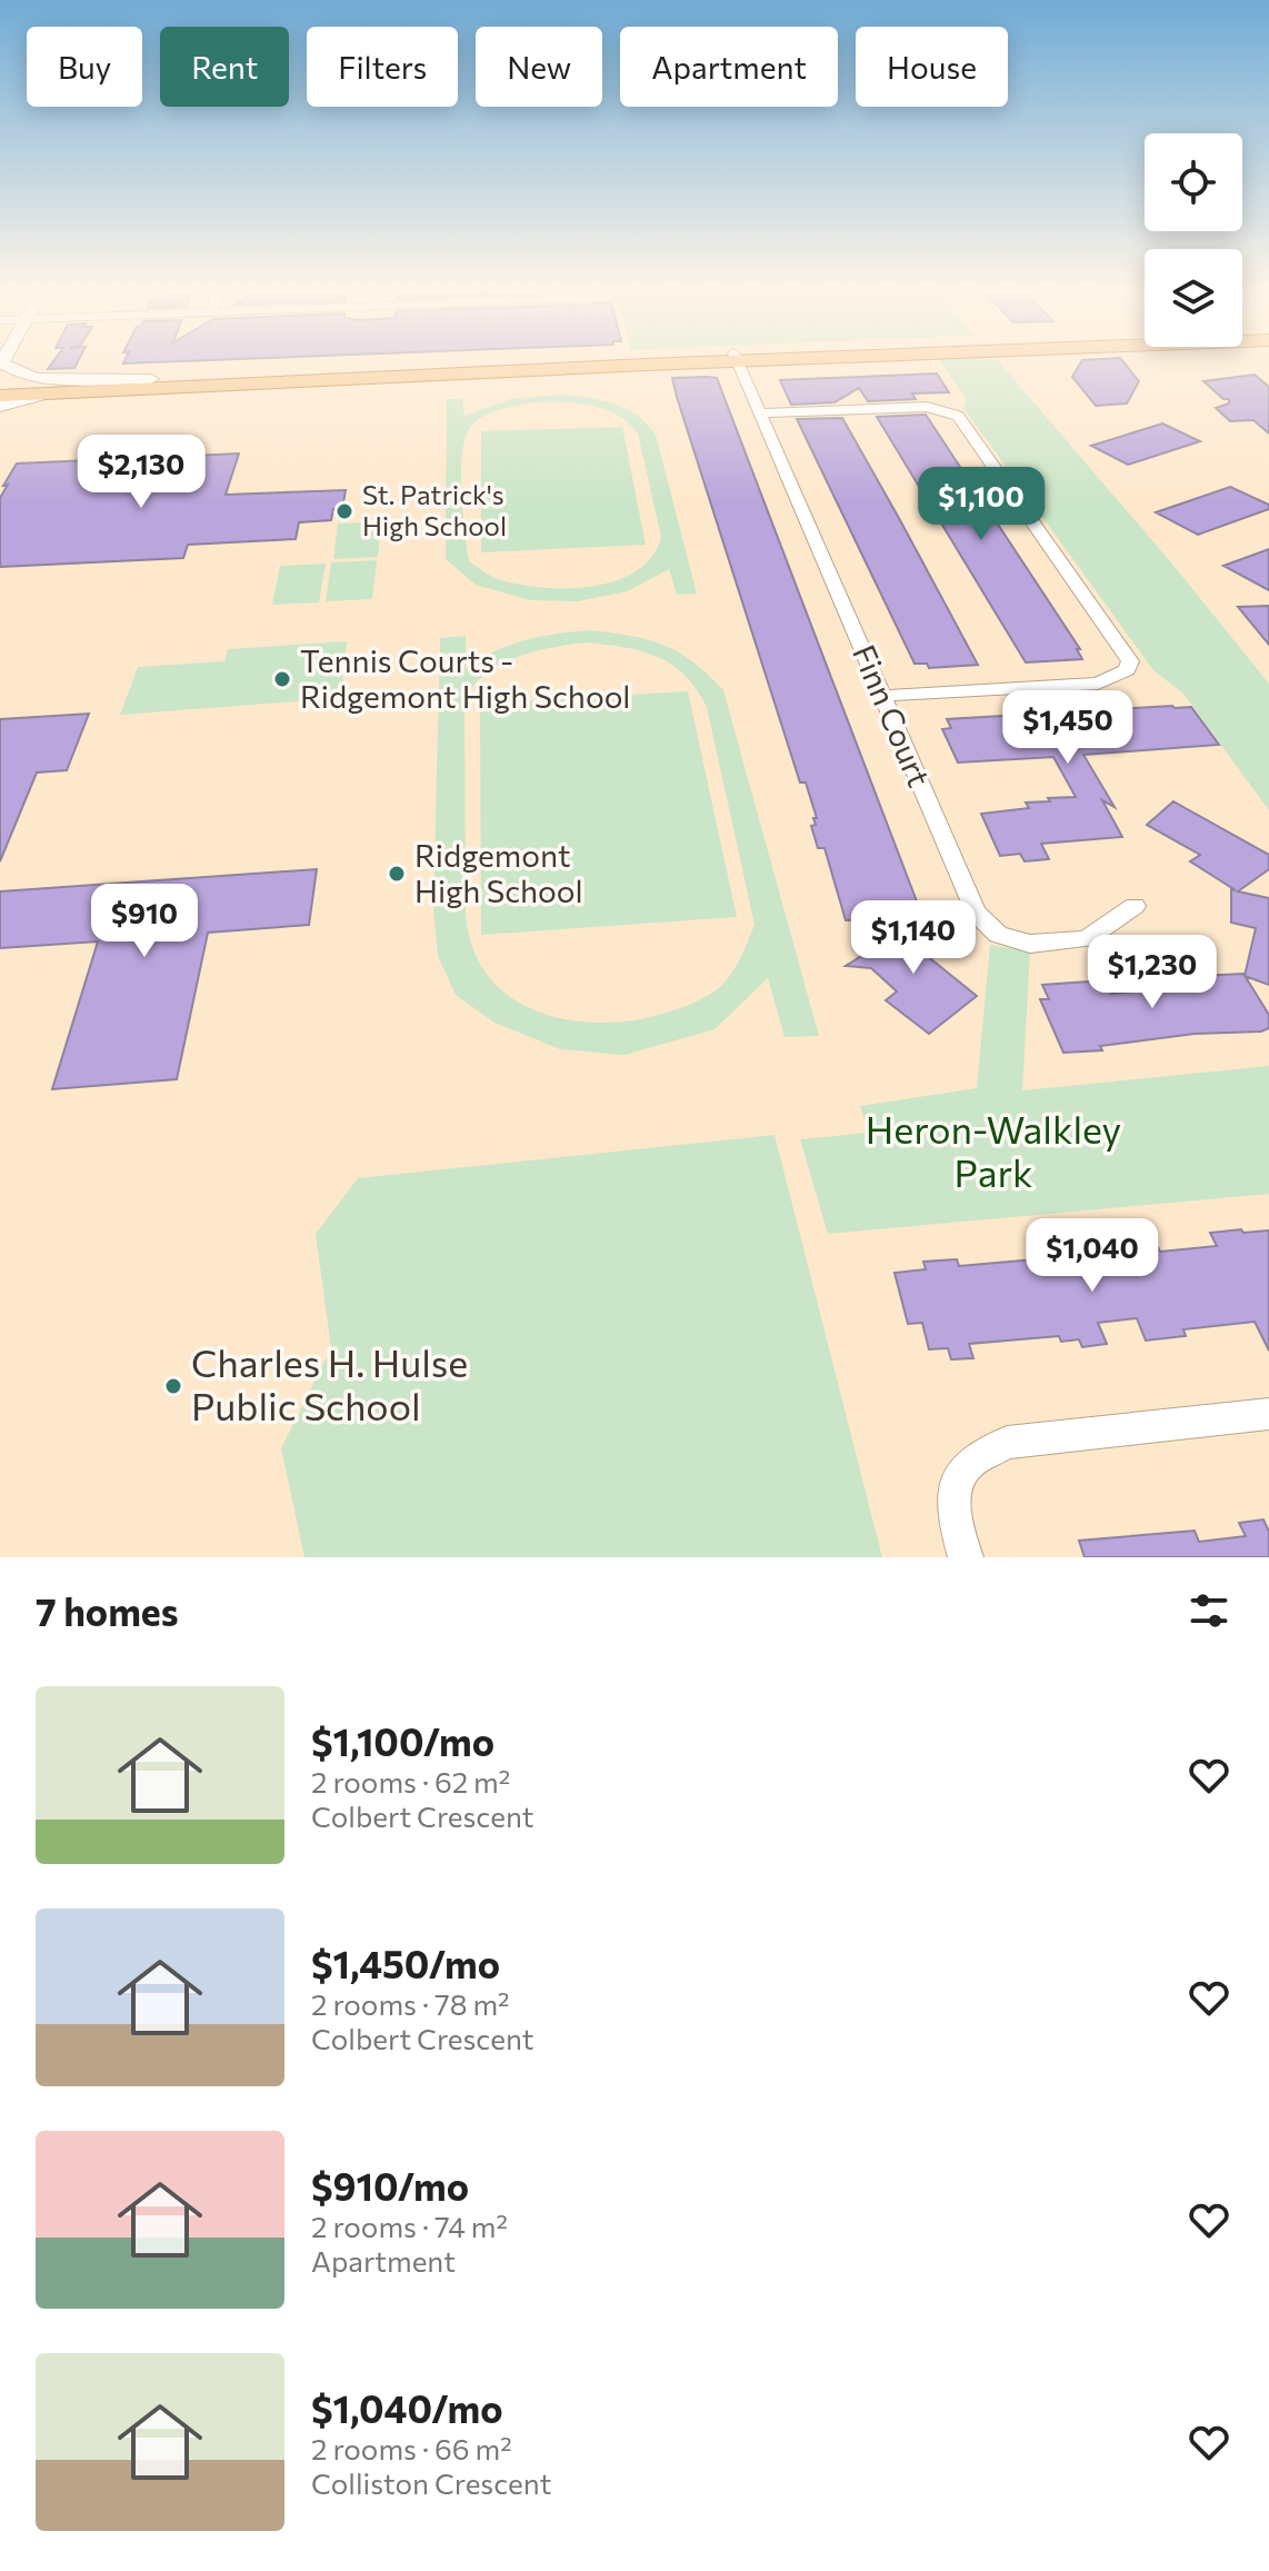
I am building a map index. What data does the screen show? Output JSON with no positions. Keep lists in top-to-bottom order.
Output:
{
  "streets": {
    "street": ["Finn Court"]
  },
  "parks": ["Heron-Walkley Park"],
  "places": [
    "St. Patrick's High School",
    "Tennis Courts - Ridgemont High School",
    "Ridgemont High School",
    "Charles H. Hulse Public School"
  ],
  "page": {
    "chip": [
      "Buy",
      "Rent",
      "Filters",
      "New",
      "Apartment",
      "House"
    ],
    "price": [
      "$2,130",
      "$1,100",
      "$1,450",
      "$910",
      "$1,140",
      "$1,230",
      "$1,040"
    ],
    "heading": "7 homes",
    "list": [
      {
        "name": "$1,100/mo",
        "note": "2 rooms · 62 m² · Colbert Crescent"
      },
      {
        "name": "$1,450/mo",
        "note": "2 rooms · 78 m² · Colbert Crescent"
      },
      {
        "name": "$910/mo",
        "note": "2 rooms · 74 m² · Apartment"
      },
      {
        "name": "$1,040/mo",
        "note": "2 rooms · 66 m² · Colliston Crescent"
      }
    ]
  }
}
